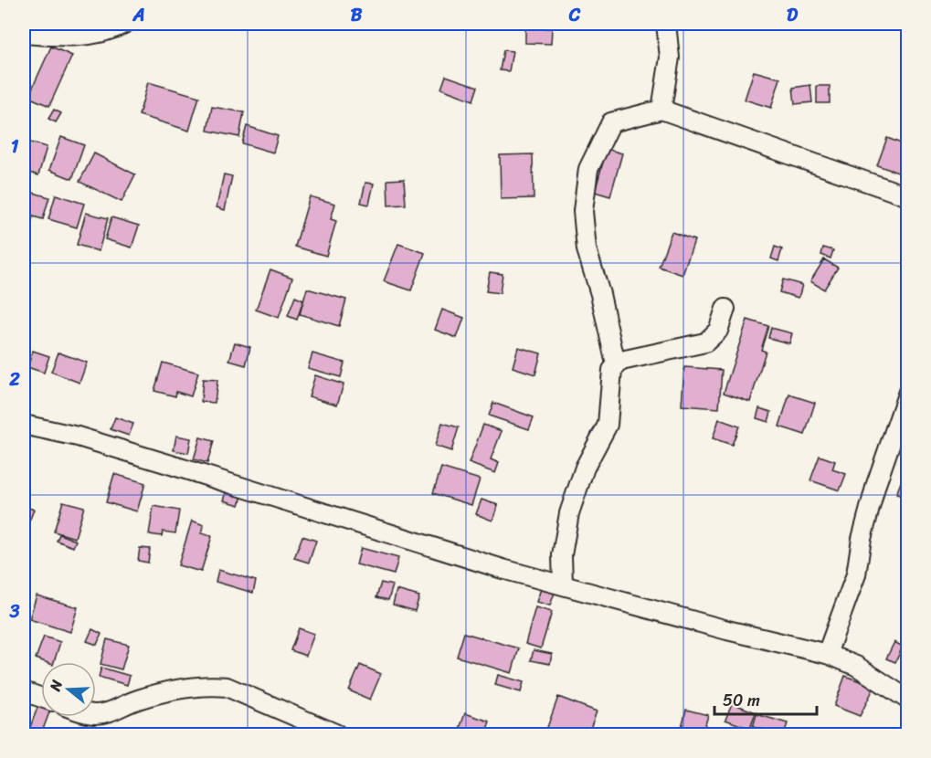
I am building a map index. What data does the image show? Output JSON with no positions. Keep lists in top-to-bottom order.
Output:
{
  "scale_bar": "50 m",
  "north": "left",
  "grid": {
    "columns": [
      "A",
      "B",
      "C",
      "D"
    ],
    "rows": ["1", "2", "3"]
  }
}
